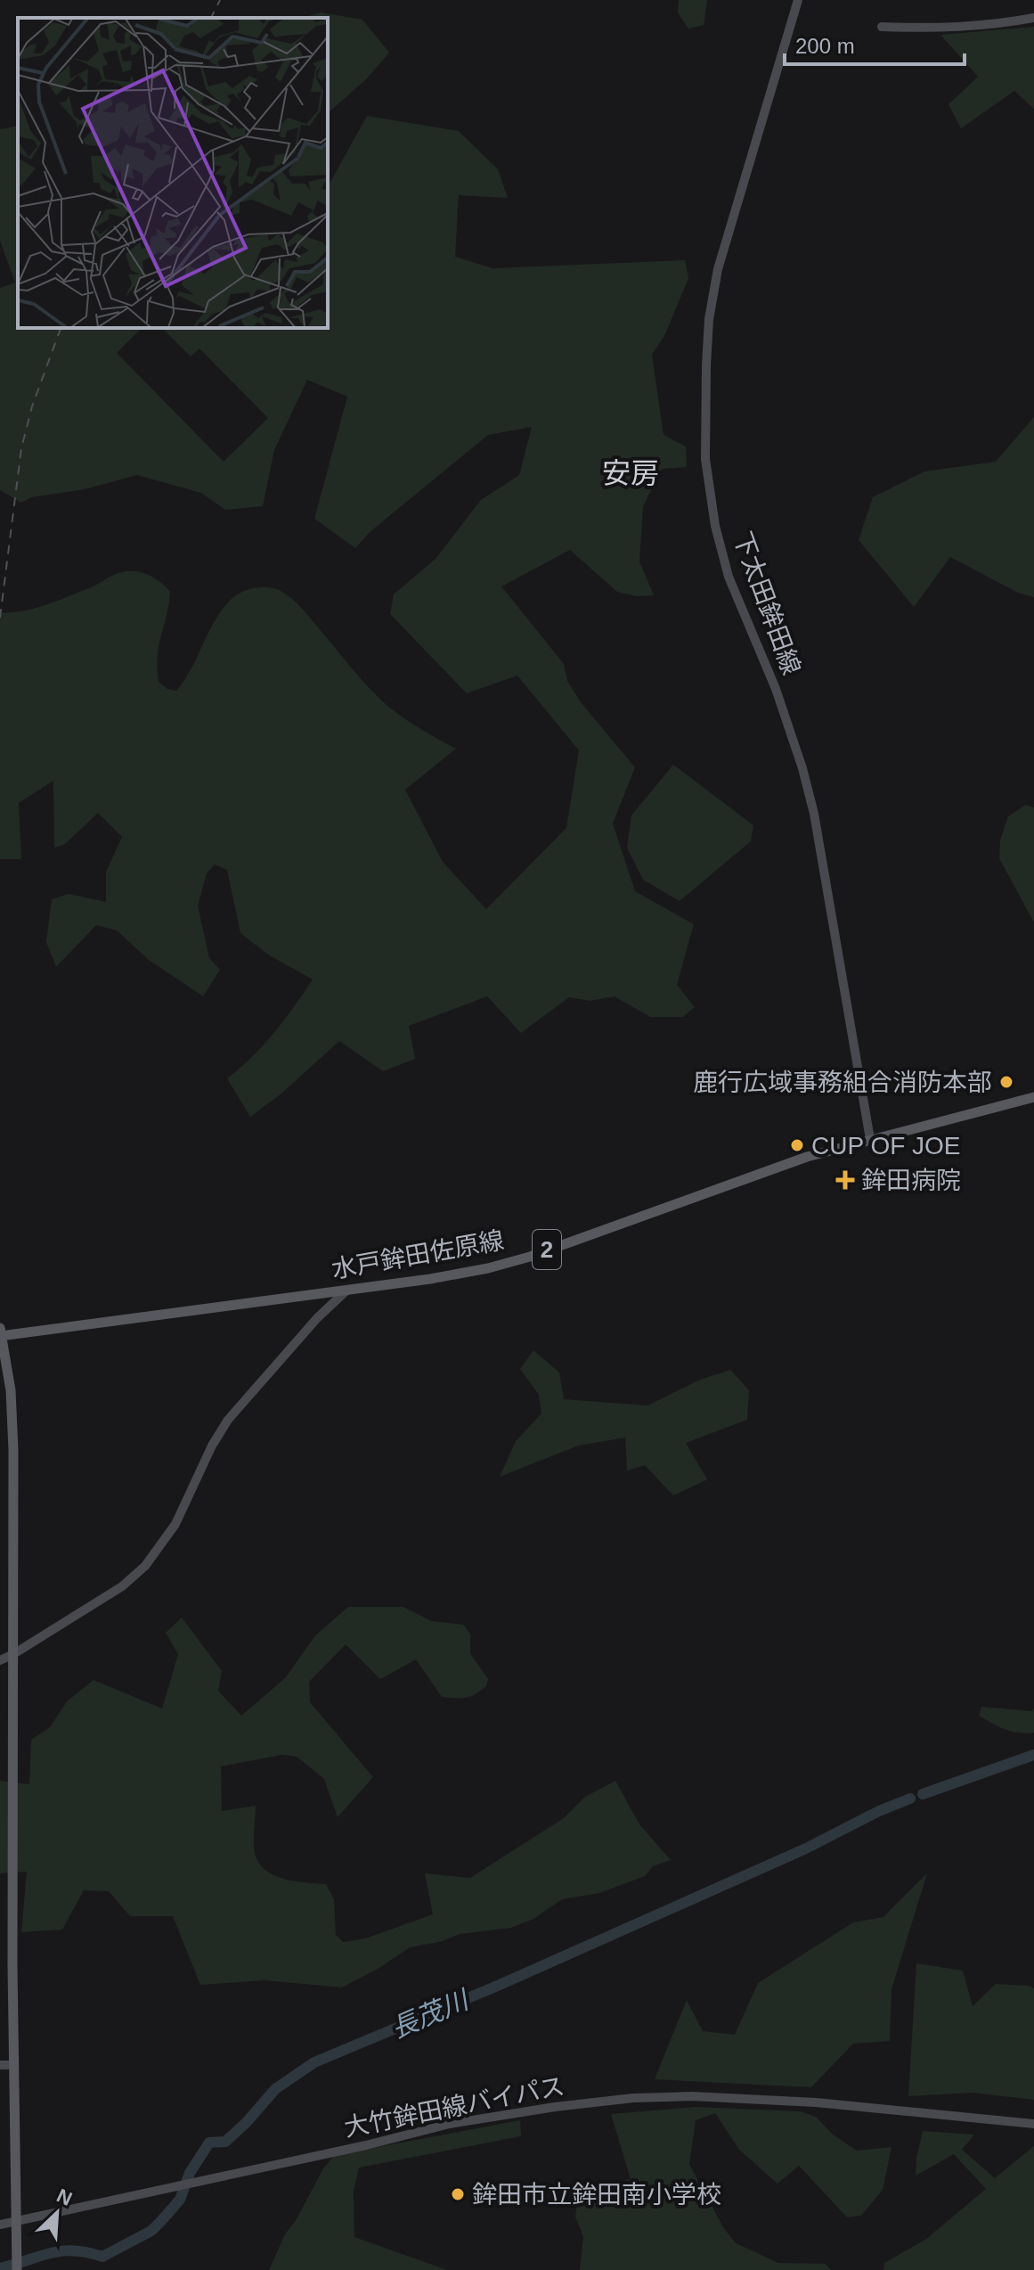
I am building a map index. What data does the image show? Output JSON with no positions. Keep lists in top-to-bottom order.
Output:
{
  "streets": {
    "main road": [
      "下太田鉾田線",
      "2",
      "水戸鉾田佐原線",
      "大竹鉾田線バイパス"
    ]
  },
  "crossings": [
    ["下太田鉾田線", "水戸鉾田佐原線"]
  ],
  "districts": ["安房"],
  "water": ["長茂川"],
  "places": {
    "other": ["鹿行広域事務組合消防本部", "CUP OF JOE", "鉾田市立鉾田南小学校"],
    "health": ["鉾田病院"]
  },
  "scale_bar": "200 m",
  "north": "top right"
}
